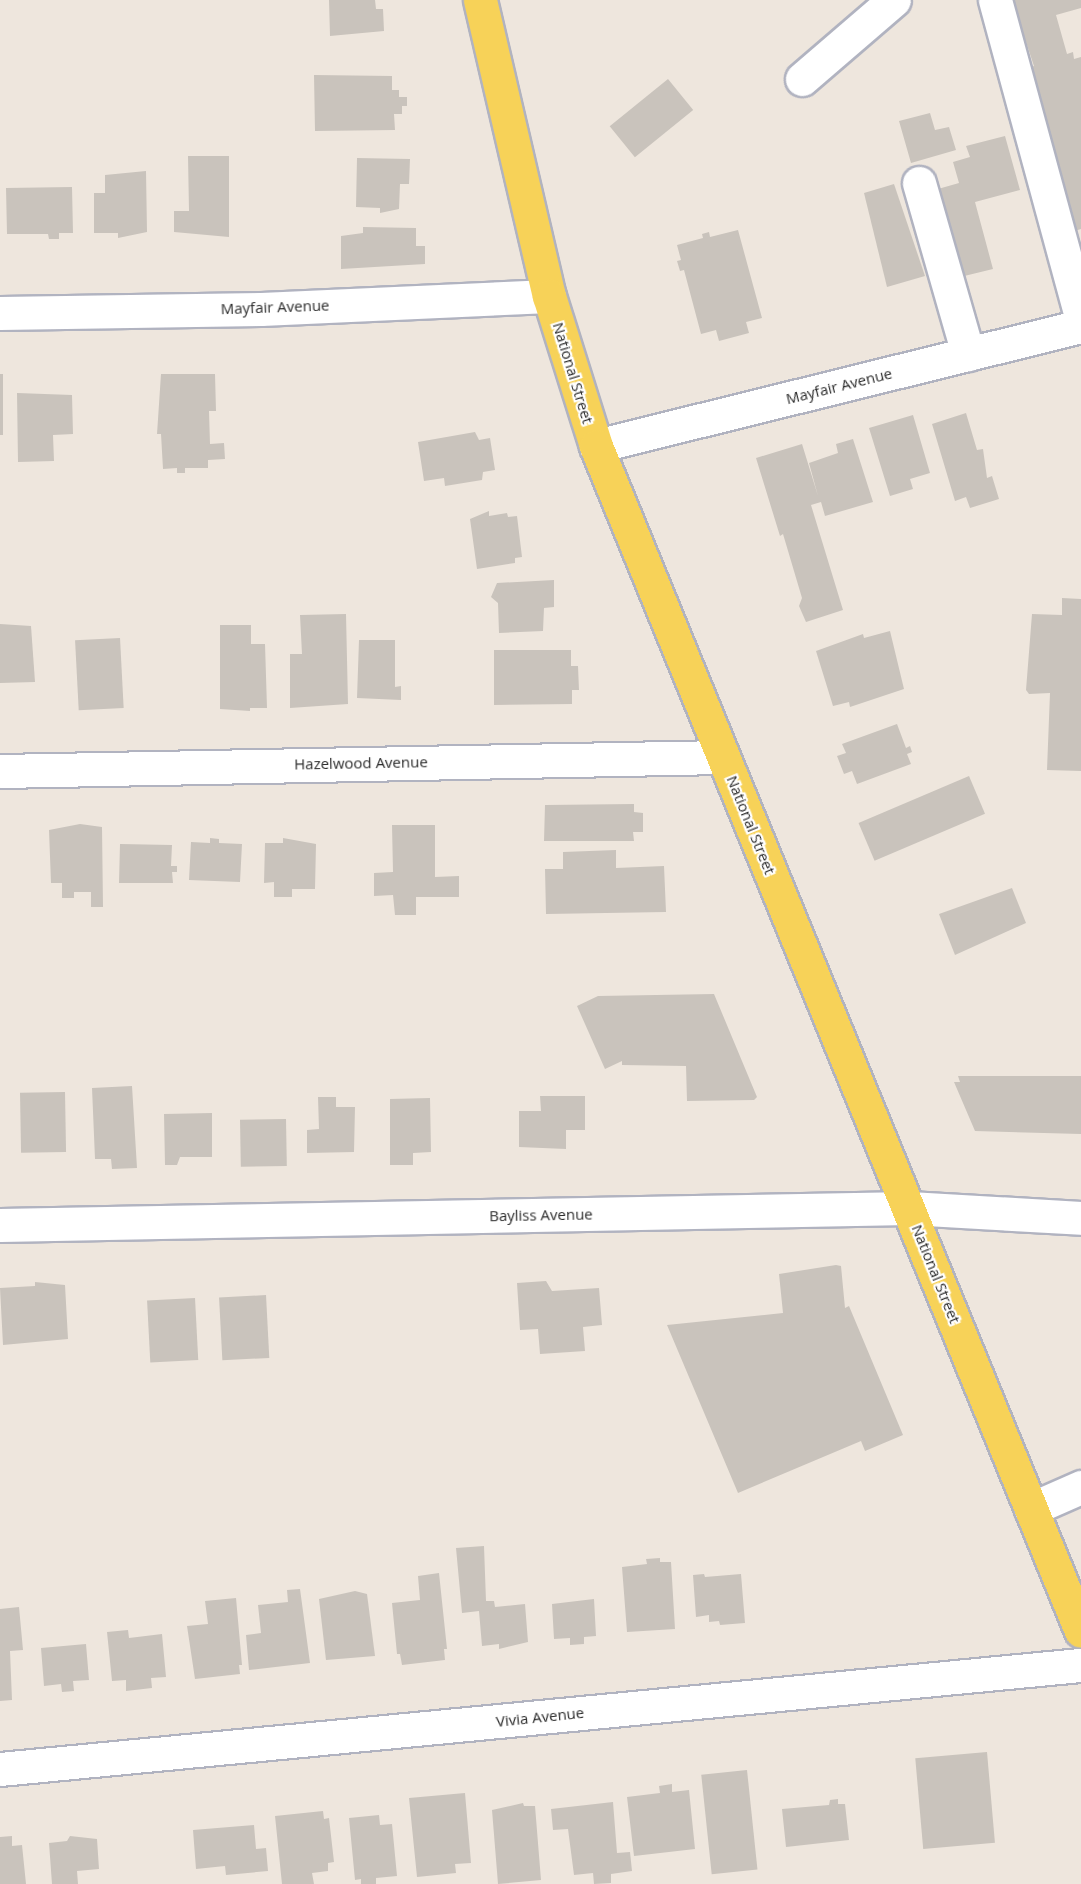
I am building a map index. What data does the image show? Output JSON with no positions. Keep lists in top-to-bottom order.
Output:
{
  "streets": {
    "main road": ["National Street"],
    "street": [
      "Mayfair Avenue",
      "Hazelwood Avenue",
      "Bayliss Avenue",
      "Vivia Avenue"
    ]
  },
  "crossings": [
    ["Mayfair Avenue", "National Street"],
    ["National Street", "Hazelwood Avenue"],
    ["National Street", "Bayliss Avenue"]
  ]
}
